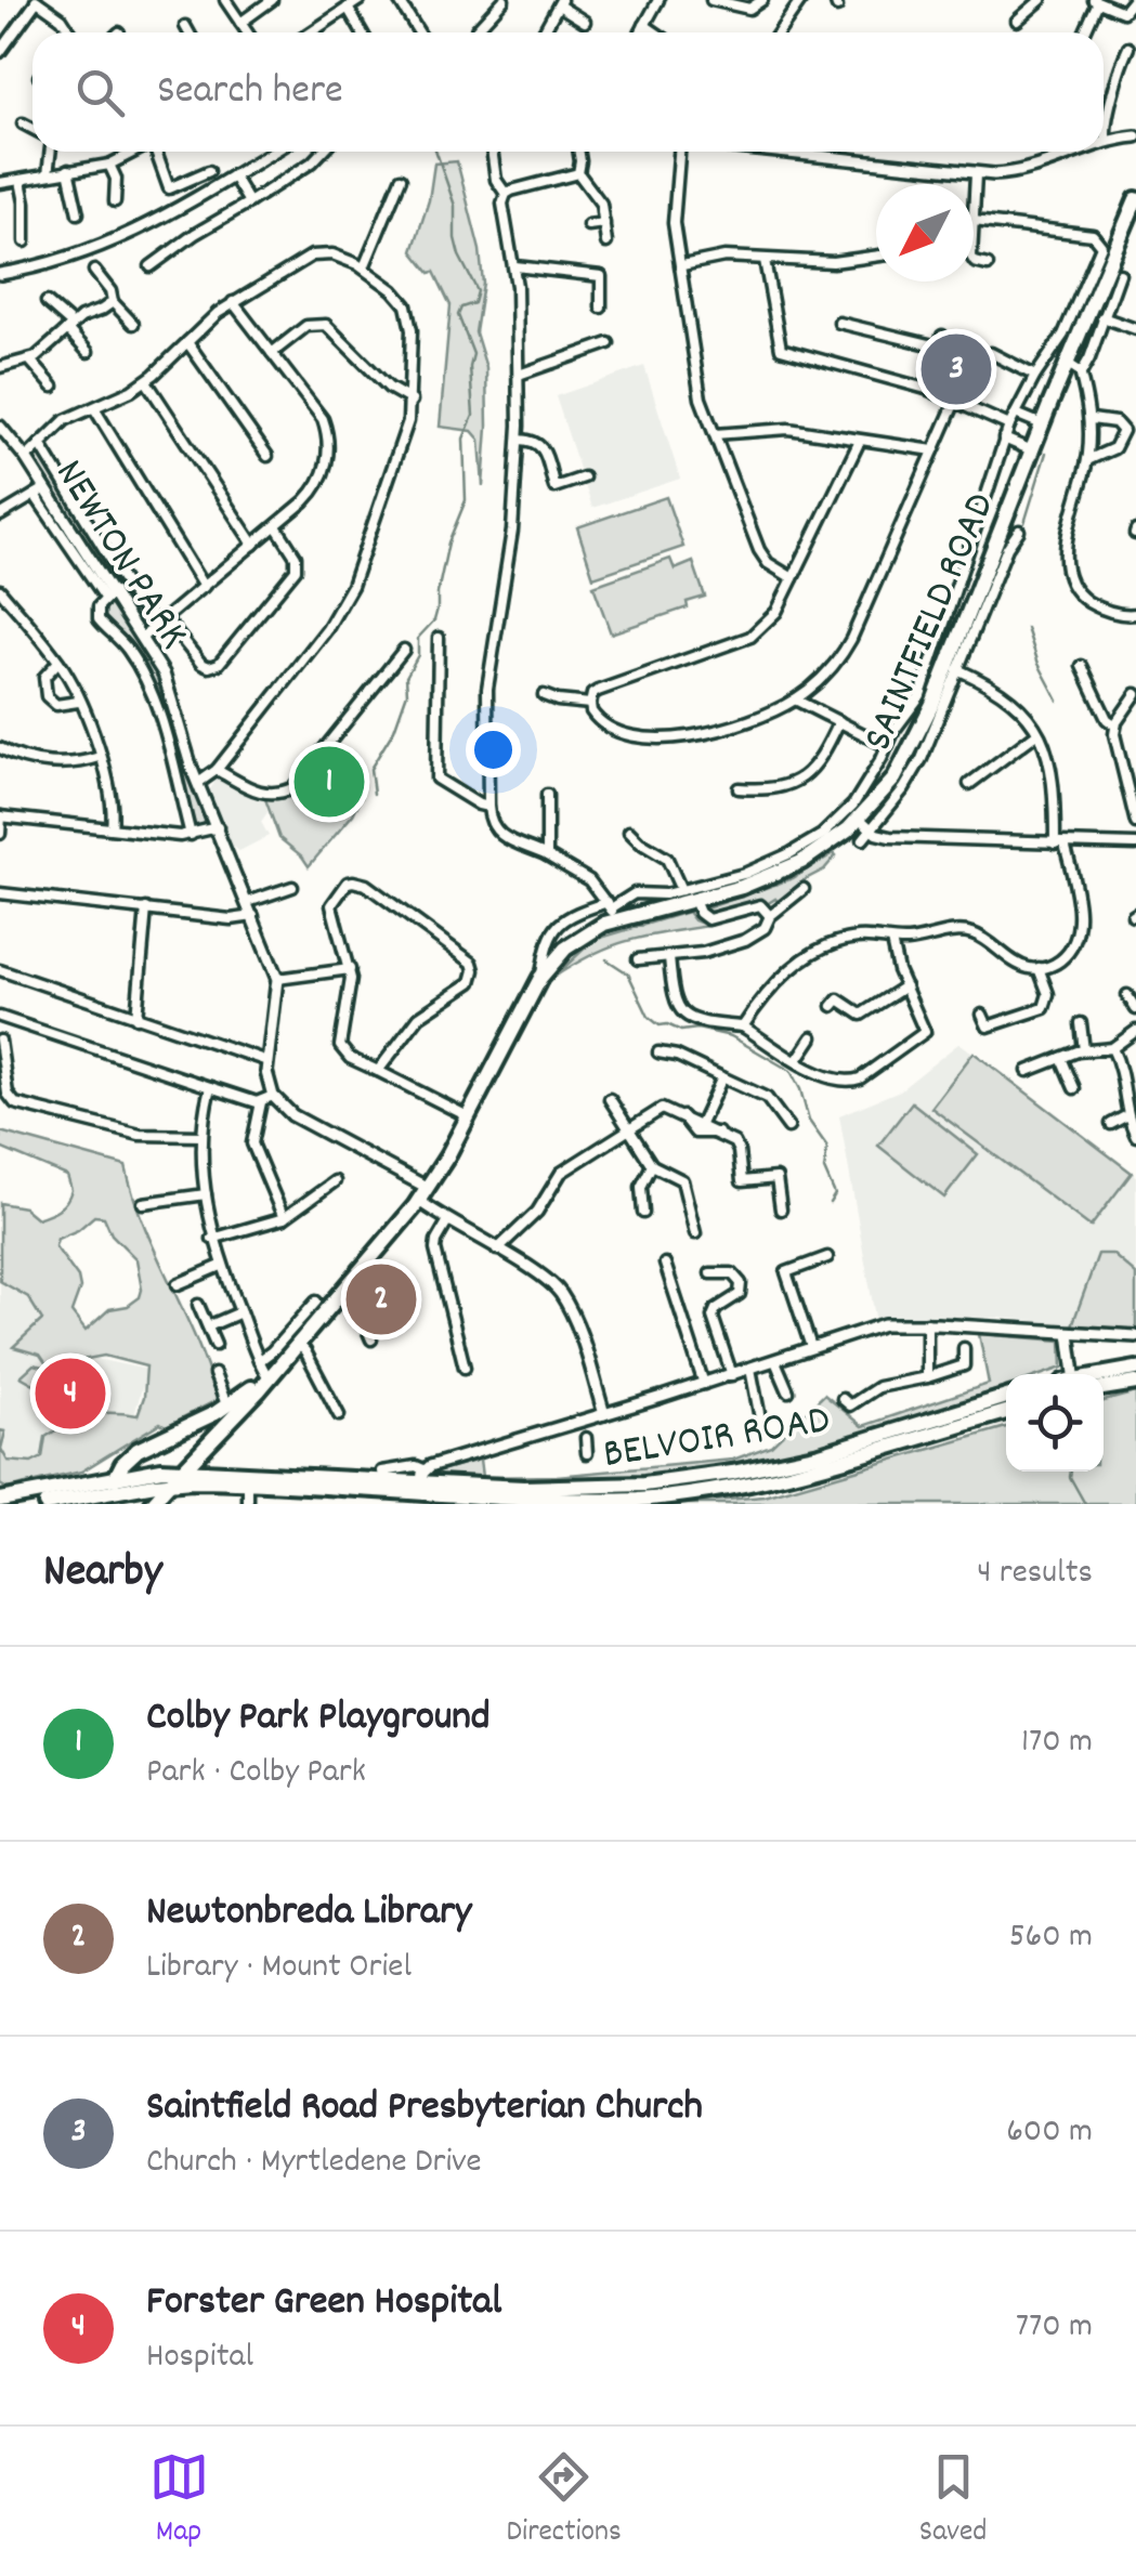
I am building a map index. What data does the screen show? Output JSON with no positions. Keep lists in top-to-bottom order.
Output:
{
  "streets": {
    "highway": ["SAINTFIELD ROAD", "BELVOIR ROAD"],
    "street": ["NEWTON PARK"]
  },
  "north": "bottom left",
  "page": {
    "search": "Search here",
    "pins": [
      "3",
      "1",
      "2",
      "4"
    ],
    "heading": ["Nearby", "4 results"],
    "list": [
      {
        "mark": "1",
        "name": "Colby Park Playground",
        "note": "Park · Colby Park",
        "value": "170 m"
      },
      {
        "mark": "2",
        "name": "Newtonbreda Library",
        "note": "Library · Mount Oriel",
        "value": "560 m"
      },
      {
        "mark": "3",
        "name": "Saintfield Road Presbyterian Church",
        "note": "Church · Myrtledene Drive",
        "value": "600 m"
      },
      {
        "mark": "4",
        "name": "Forster Green Hospital",
        "note": "Hospital",
        "value": "770 m"
      }
    ],
    "nav": ["Map", "Directions", "Saved"]
  }
}
